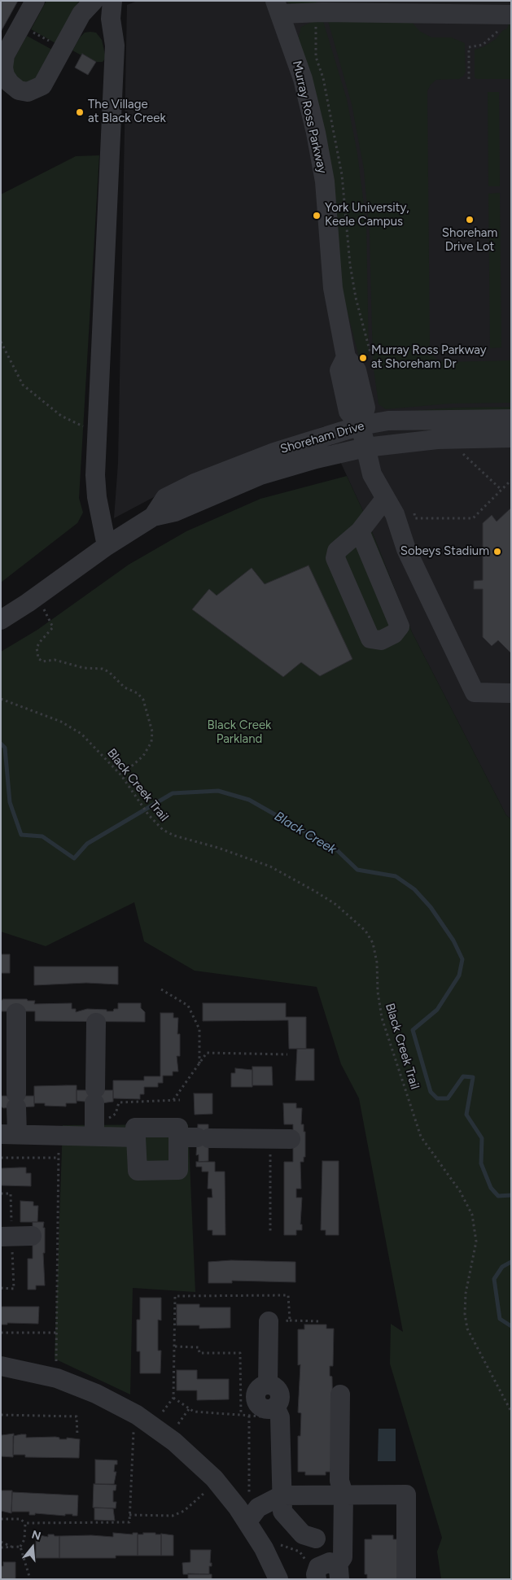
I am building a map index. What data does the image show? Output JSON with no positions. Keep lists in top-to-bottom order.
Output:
{
  "streets": {
    "street": ["Murray Ross Parkway", "Shoreham Drive"],
    "path": ["Black Creek Trail"]
  },
  "crossings": [
    ["Murray Ross Parkway", "Shoreham Drive"]
  ],
  "water": ["Black Creek"],
  "parks": ["Black Creek Parkland"],
  "places": [
    "The Village at Black Creek",
    "York University, Keele Campus",
    "Shoreham Drive Lot",
    "Murray Ross Parkway at Shoreham Dr",
    "Sobeys Stadium"
  ],
  "north": "top"
}
